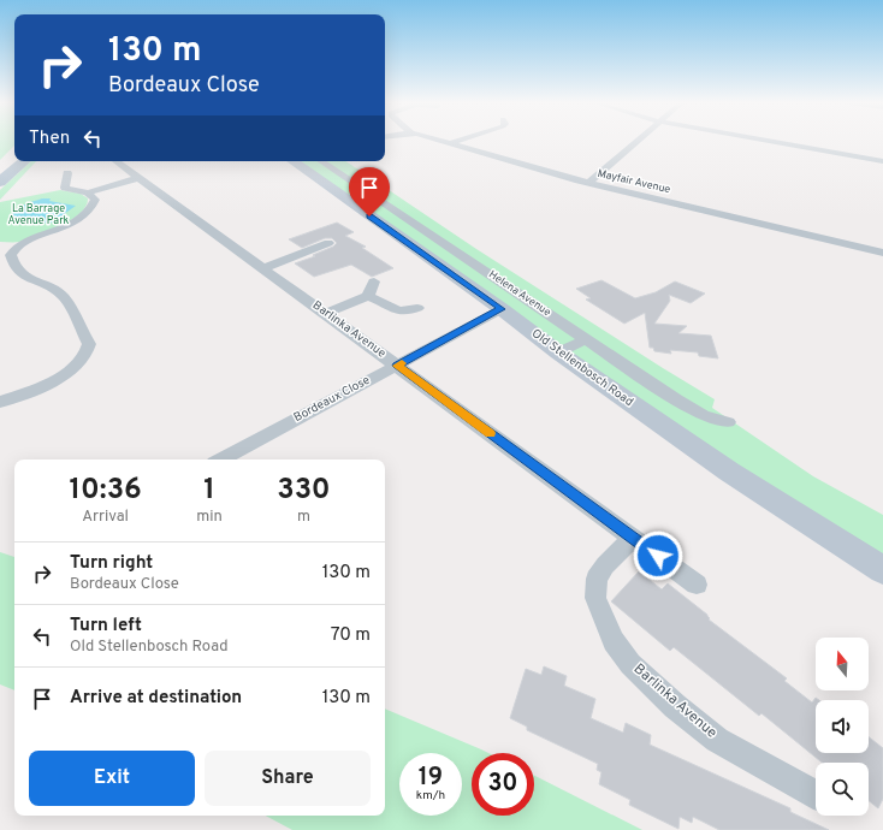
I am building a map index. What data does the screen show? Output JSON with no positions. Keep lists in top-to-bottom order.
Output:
{
  "streets": {
    "street": [
      "Mayfair Avenue",
      "Helena Avenue",
      "Barlinka Avenue",
      "Old Stellenbosch Road",
      "Bordeaux Close"
    ]
  },
  "crossings": [
    ["Helena Avenue", "Old Stellenbosch Road"],
    ["Barlinka Avenue", "Bordeaux Close"],
    ["Old Stellenbosch Road", "Bordeaux Close"]
  ],
  "parks": ["La Barrage Avenue Park"],
  "north": "top",
  "page": {
    "turn": ["130 m", "Bordeaux Close"],
    "then": "Then",
    "eta": [
      "10:36",
      "Arrival",
      "1",
      "min",
      "330",
      "m"
    ],
    "list": [
      {
        "name": "Turn right",
        "note": "Bordeaux Close",
        "value": "130 m"
      },
      {
        "name": "Turn left",
        "note": "Old Stellenbosch Road",
        "value": "70 m"
      },
      {
        "name": "Arrive at destination",
        "value": "130 m"
      }
    ],
    "buttons": ["Exit", "Share"],
    "speed": "19 km/h",
    "limit": "30"
  }
}
